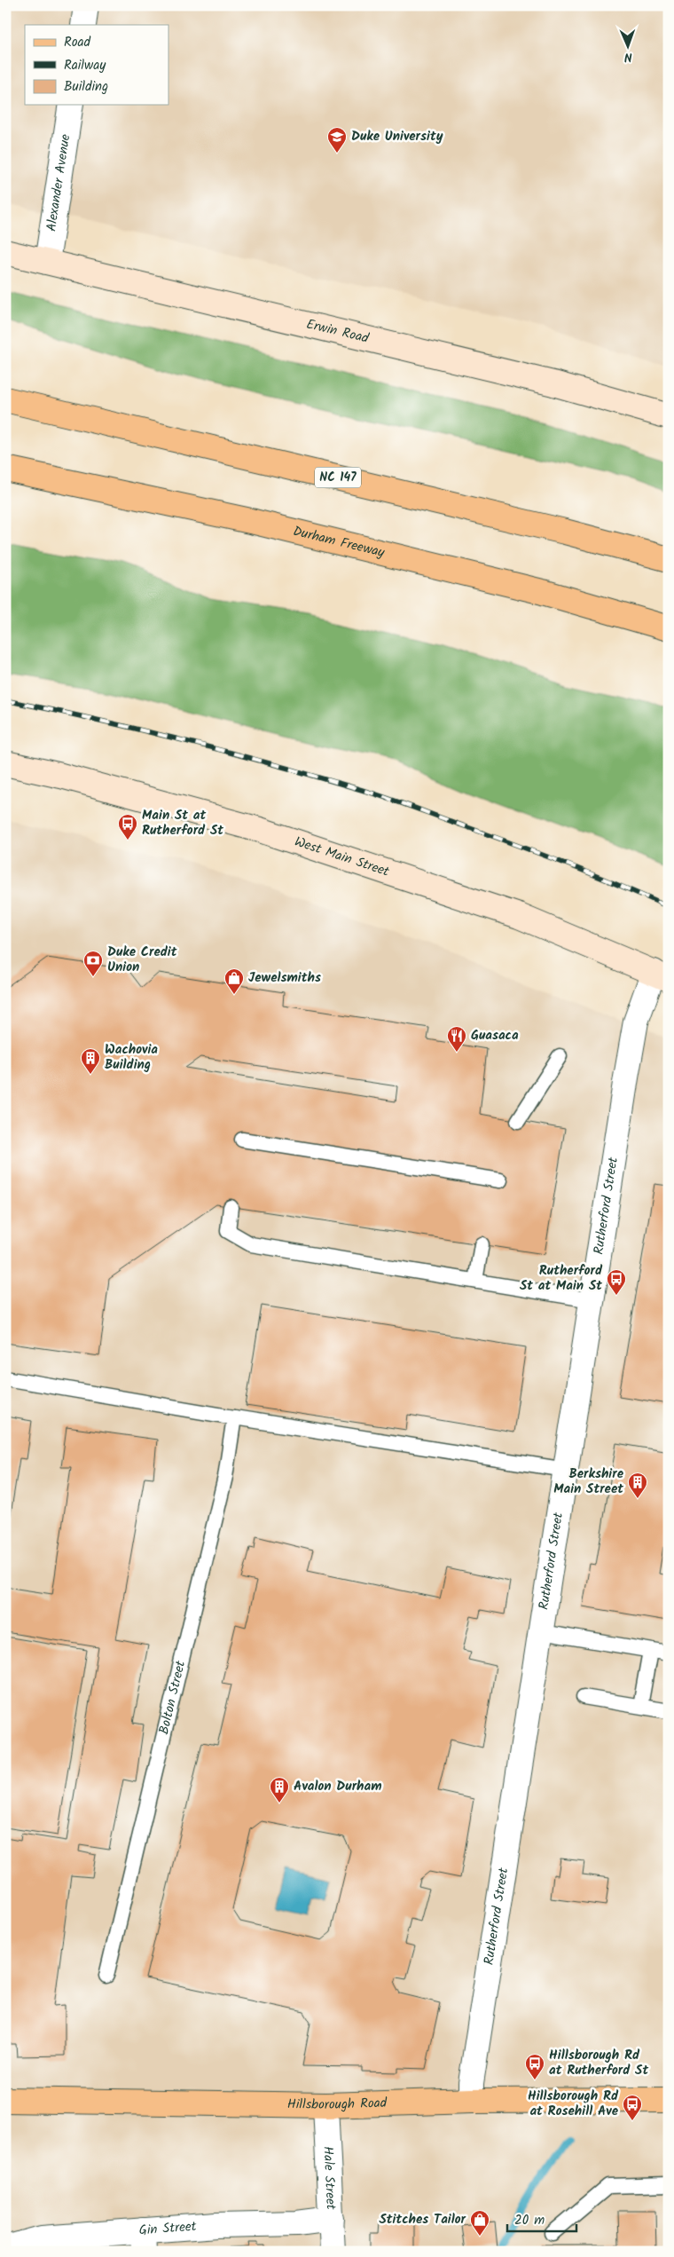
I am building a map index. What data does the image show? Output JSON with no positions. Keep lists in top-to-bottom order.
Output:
{
  "streets": {
    "main road": [
      "Erwin Road",
      "NC 147",
      "Durham Freeway",
      "West Main Street",
      "Hillsborough Road"
    ],
    "street": [
      "Alexander Avenue",
      "Rutherford Street",
      "Hale Street",
      "Gin Street"
    ],
    "lane": ["Bolton Street"]
  },
  "crossings": [
    ["Alexander Avenue", "Erwin Road"],
    ["West Main Street", "Rutherford Street"],
    ["Rutherford Street", "Hillsborough Road"],
    ["Hillsborough Road", "Hale Street"],
    ["Hale Street", "Gin Street"]
  ],
  "places": {
    "school or university": ["Duke University"],
    "bus stop": [
      "Main St at Rutherford St",
      "Rutherford St at Main St",
      "Hillsborough Rd at Rutherford St",
      "Hillsborough Rd at Rosehill Ave"
    ],
    "bank": ["Duke Credit Union"],
    "shop": ["Jewelsmiths", "Stitches Tailor"],
    "restaurant": ["Guasaca"],
    "building": ["Wachovia Building", "Berkshire Main Street", "Avalon Durham"]
  },
  "legend": ["Road", "Railway", "Building"],
  "scale_bar": "20 m",
  "north": "bottom"
}
